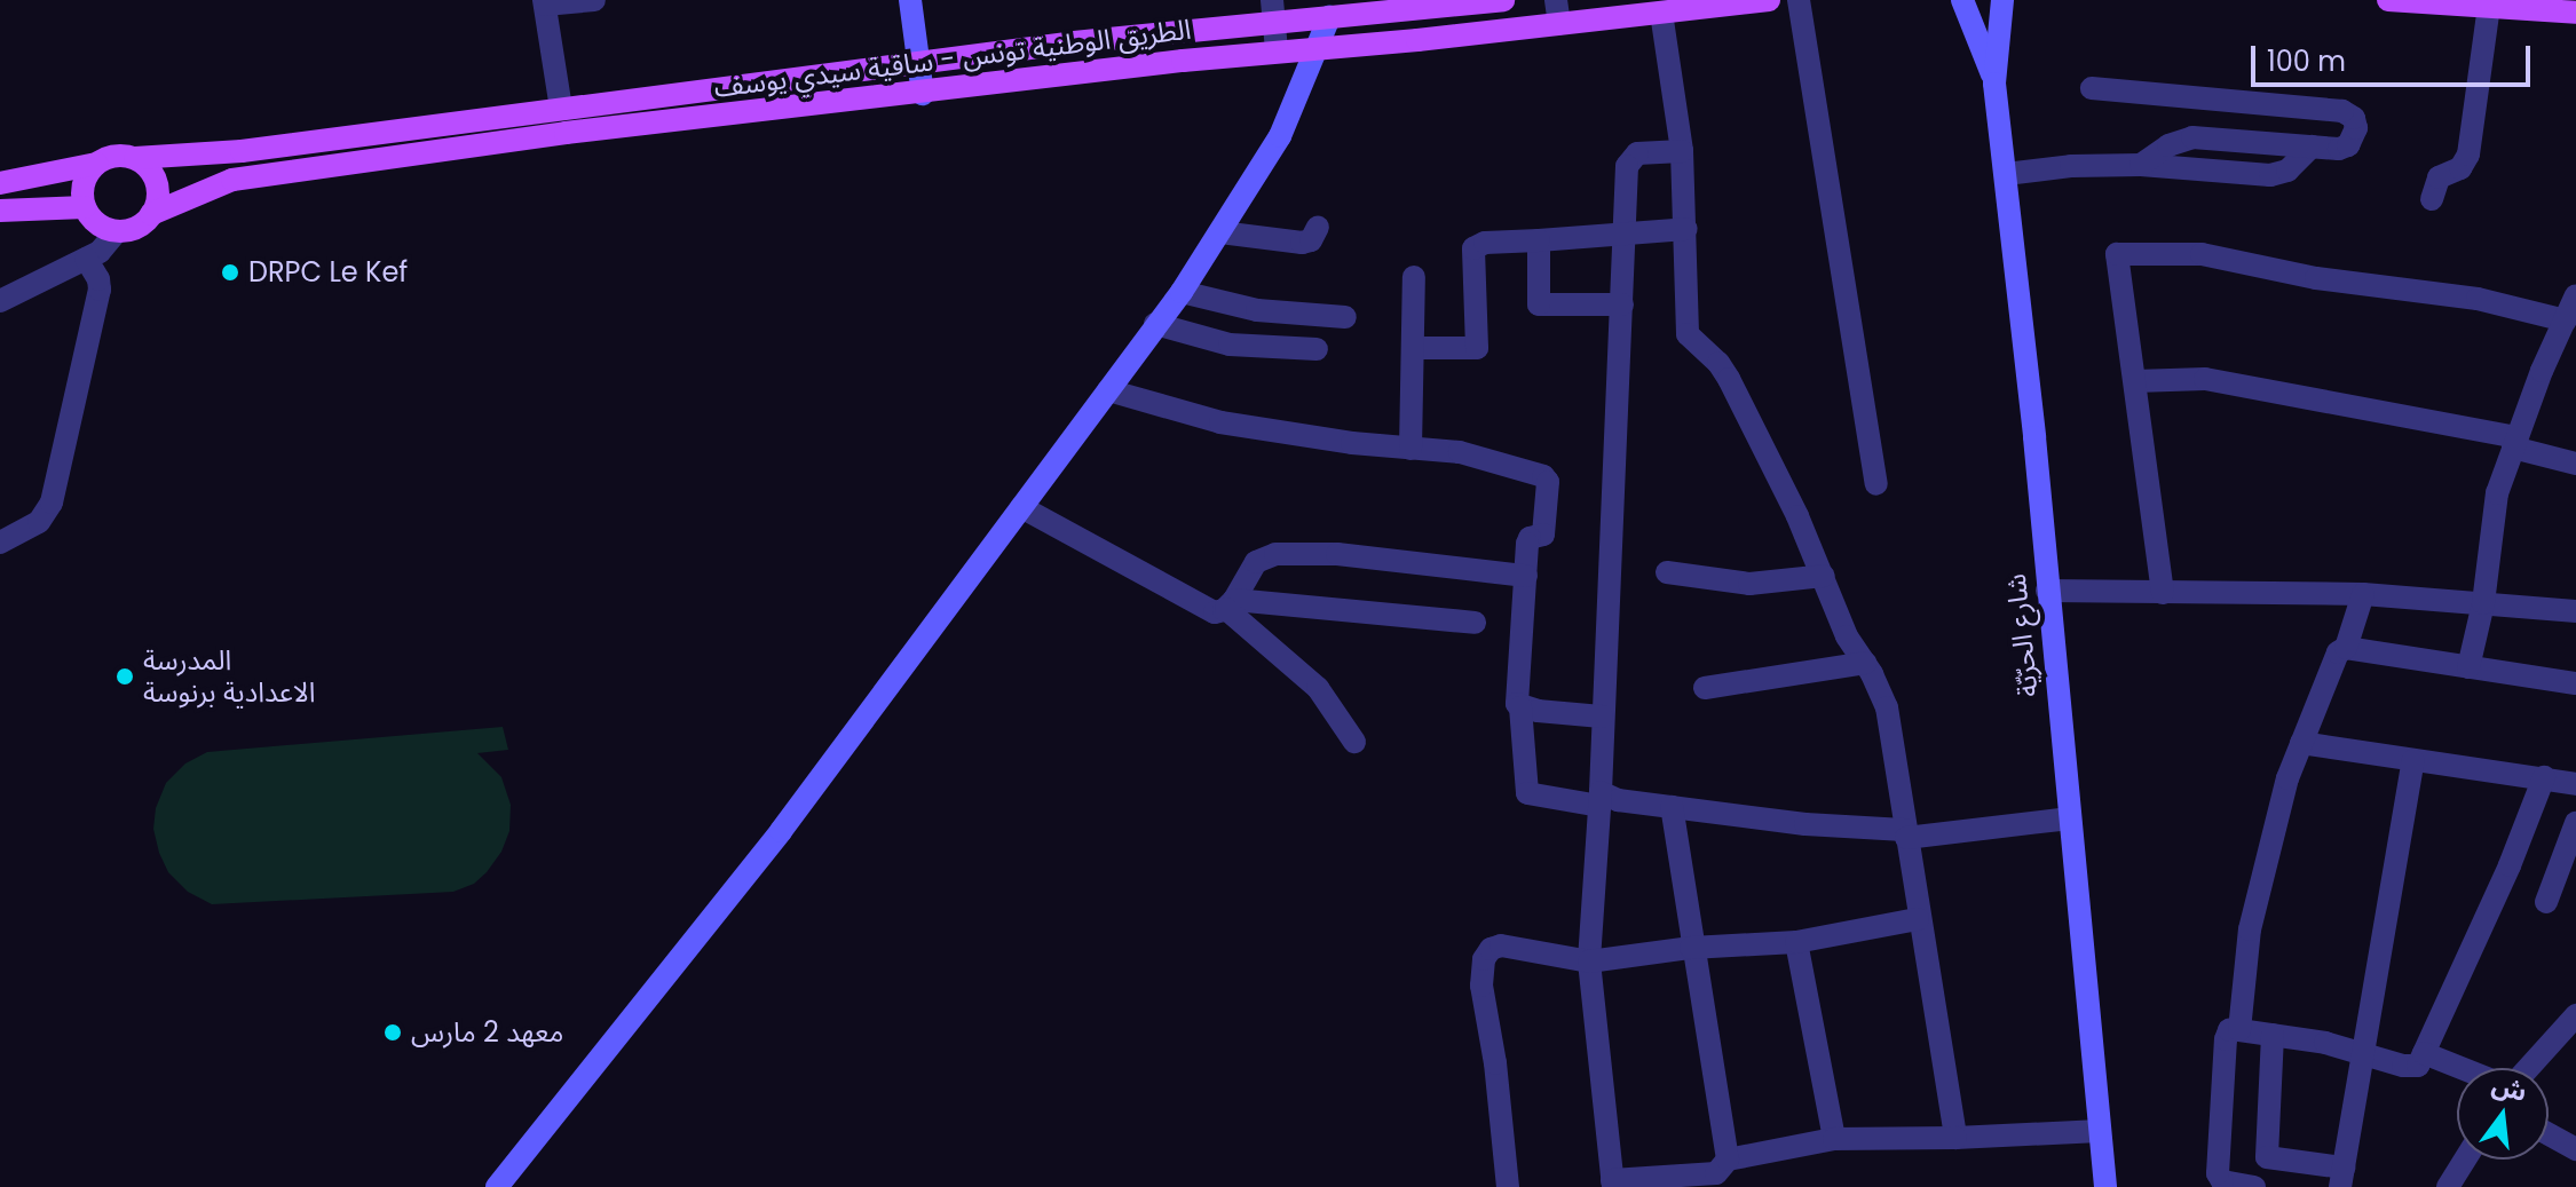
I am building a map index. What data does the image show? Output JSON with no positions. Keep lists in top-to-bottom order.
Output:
{
  "streets": {
    "main road": ["الطريق الوطنية تونس - ساقية سيدي يوسف"],
    "street": ["شارع الحرّيّة"]
  },
  "places": ["DRPC Le Kef", "المدرسة الاعدادية برنوسة", "معهد 2 مارس"],
  "scale_bar": "100 m",
  "north": "top"
}
